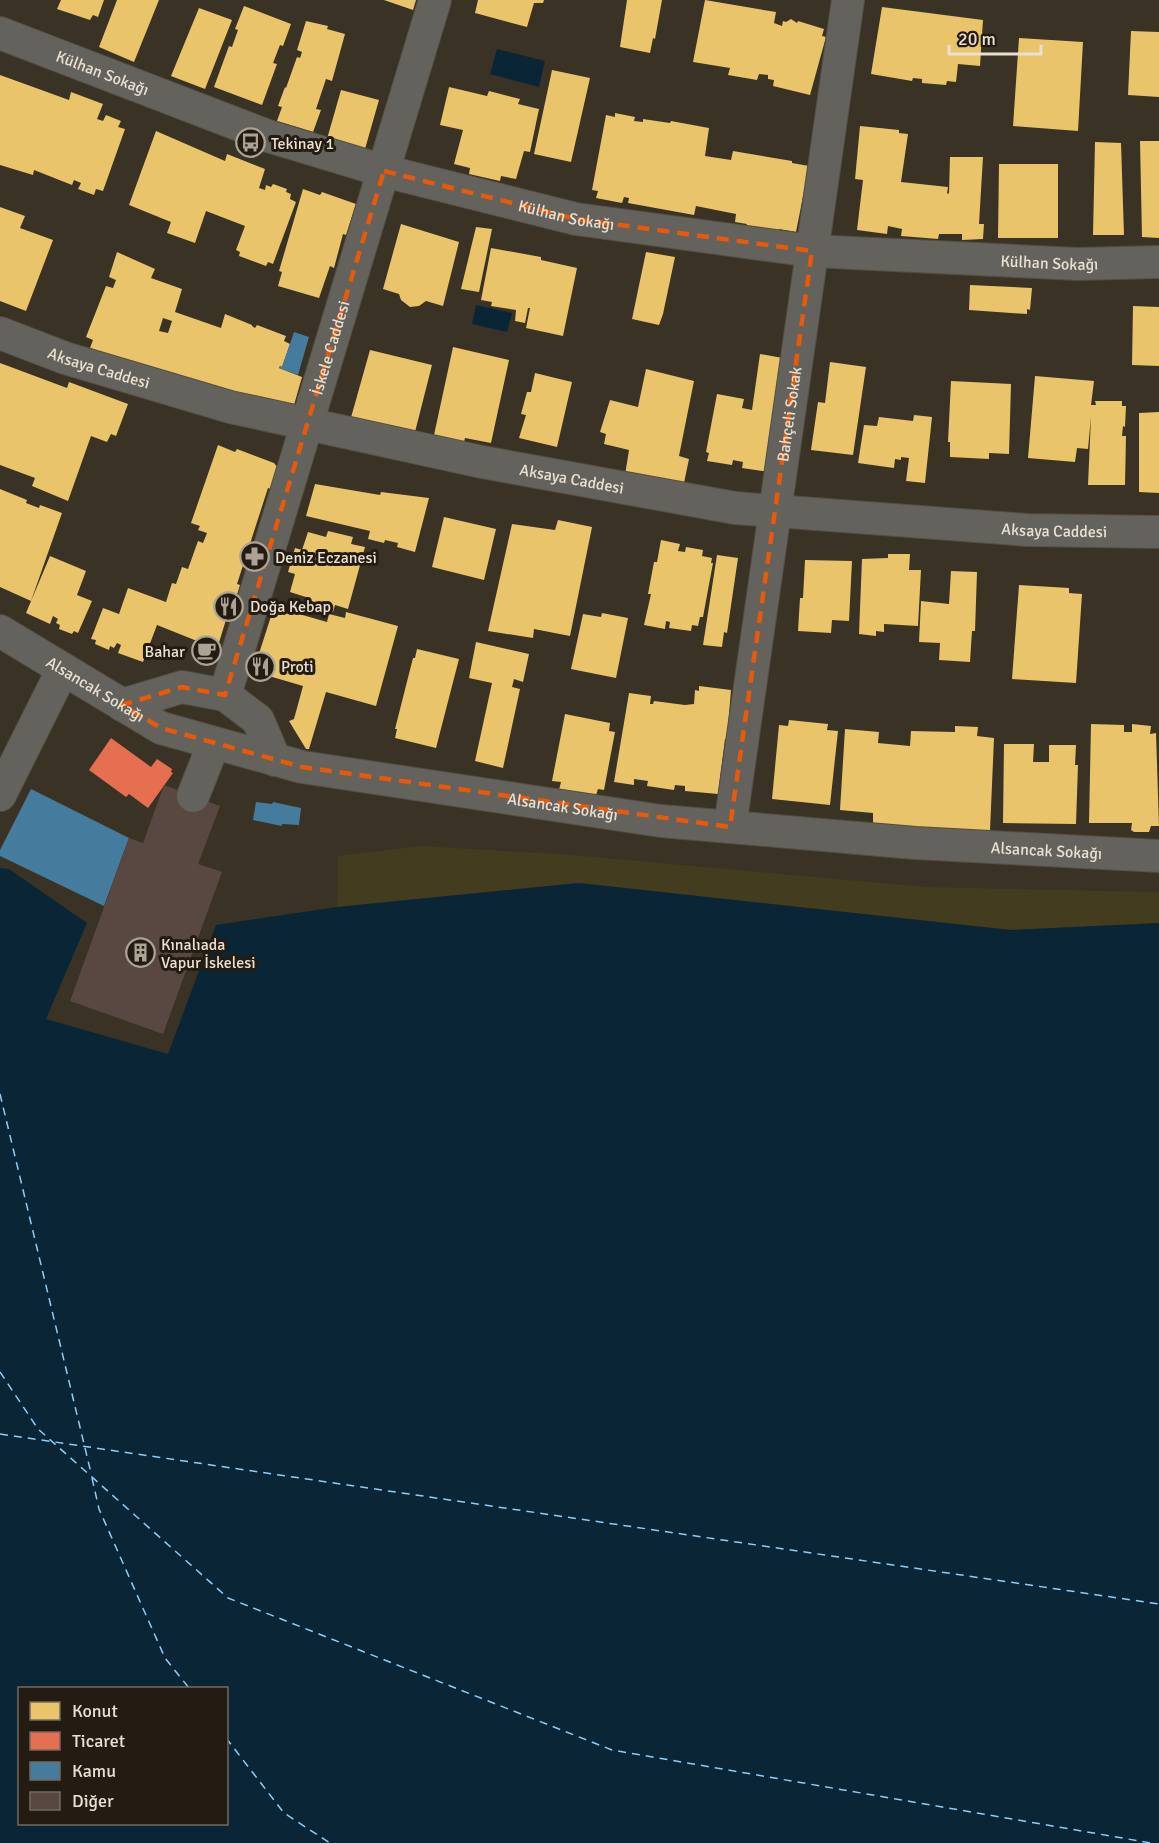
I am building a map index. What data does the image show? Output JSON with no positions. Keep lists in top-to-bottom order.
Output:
{
  "streets": {
    "street": [
      "Külhan Sokağı",
      "İskele Caddesi",
      "Aksaya Caddesi",
      "Bahçeli Sokak",
      "Alsancak Sokağı"
    ]
  },
  "crossings": [
    ["Külhan Sokağı", "İskele Caddesi"],
    ["Külhan Sokağı", "Bahçeli Sokak"],
    ["İskele Caddesi", "Aksaya Caddesi"],
    ["Aksaya Caddesi", "Bahçeli Sokak"],
    ["Bahçeli Sokak", "Alsancak Sokağı"]
  ],
  "places": {
    "bus stop": ["Tekinay 1"],
    "pharmacy": ["Deniz Eczanesi"],
    "restaurant": ["Doğa Kebap", "Proti"],
    "cafe": ["Bahar"],
    "building": ["Kınalıada Vapur İskelesi"]
  },
  "legend": [
    "Konut",
    "Ticaret",
    "Kamu",
    "Diğer"
  ],
  "scale_bar": "20 m"
}
